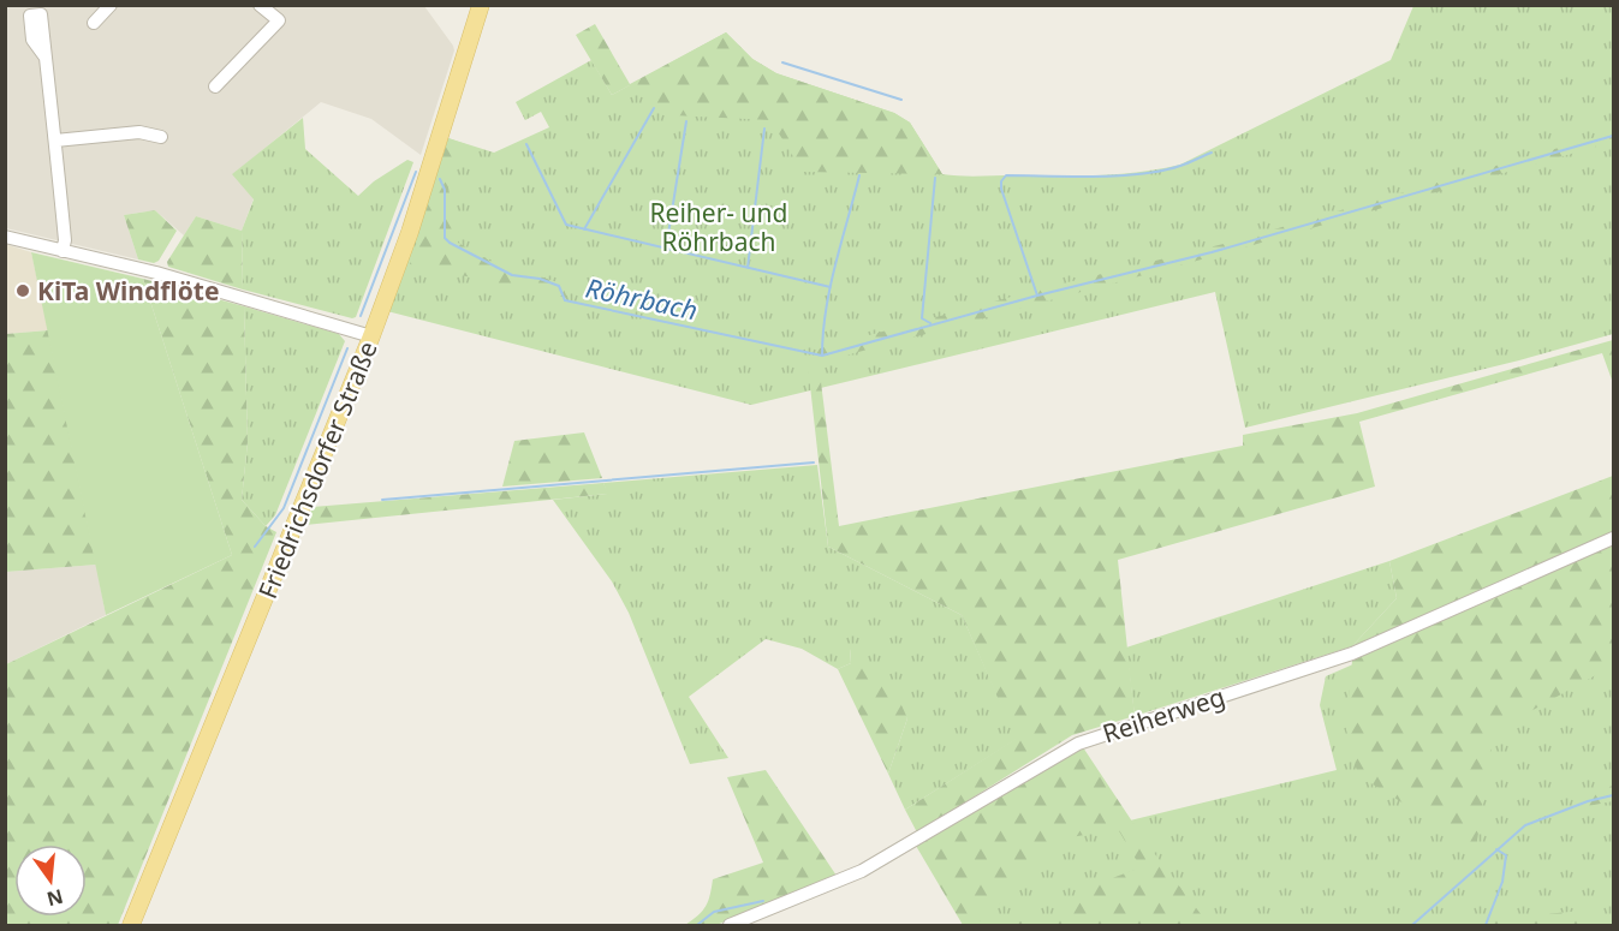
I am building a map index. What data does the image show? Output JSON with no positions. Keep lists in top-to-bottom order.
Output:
{
  "streets": {
    "main road": ["Friedrichsdorfer Straße"],
    "street": ["Reiherweg"]
  },
  "water": ["Röhrbach"],
  "parks": ["Reiher- und Röhrbach"],
  "places": ["KiTa Windflöte"],
  "north": "bottom"
}
